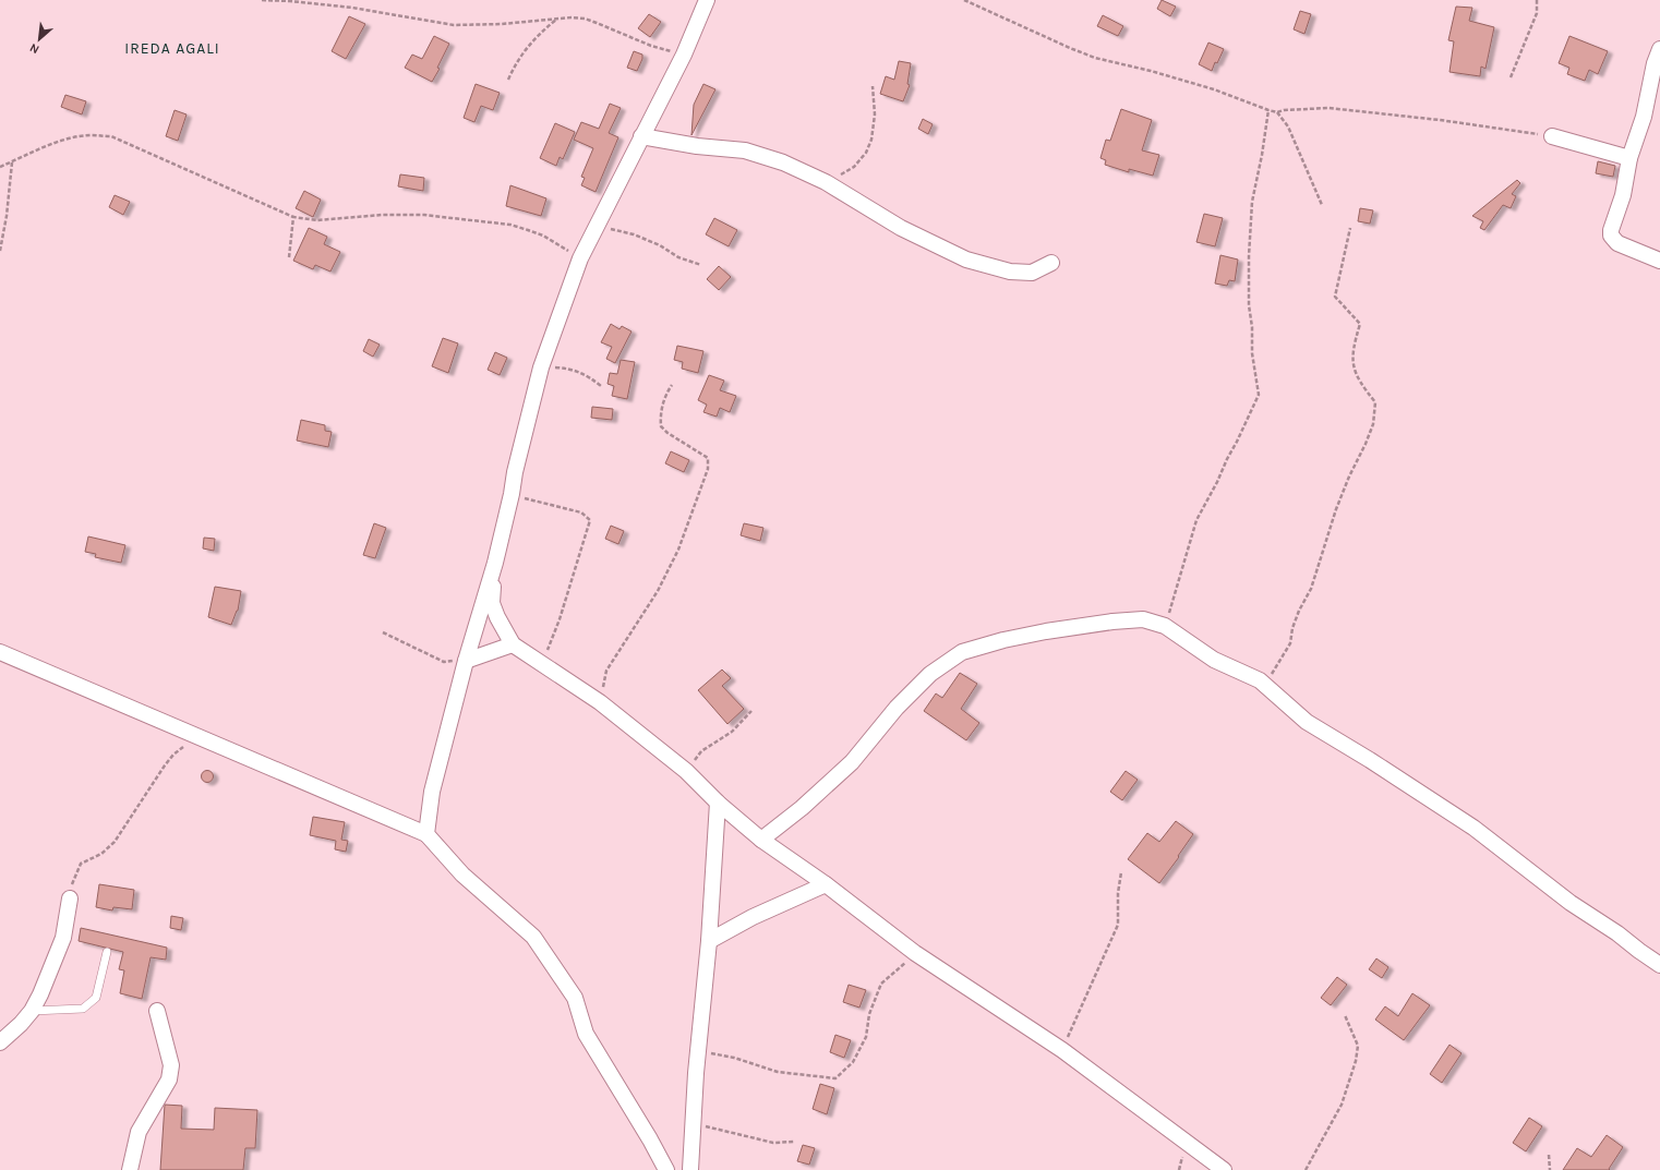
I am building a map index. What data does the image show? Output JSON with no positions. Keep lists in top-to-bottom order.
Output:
{
  "districts": ["IREDA AGALI"],
  "north": "bottom left"
}
